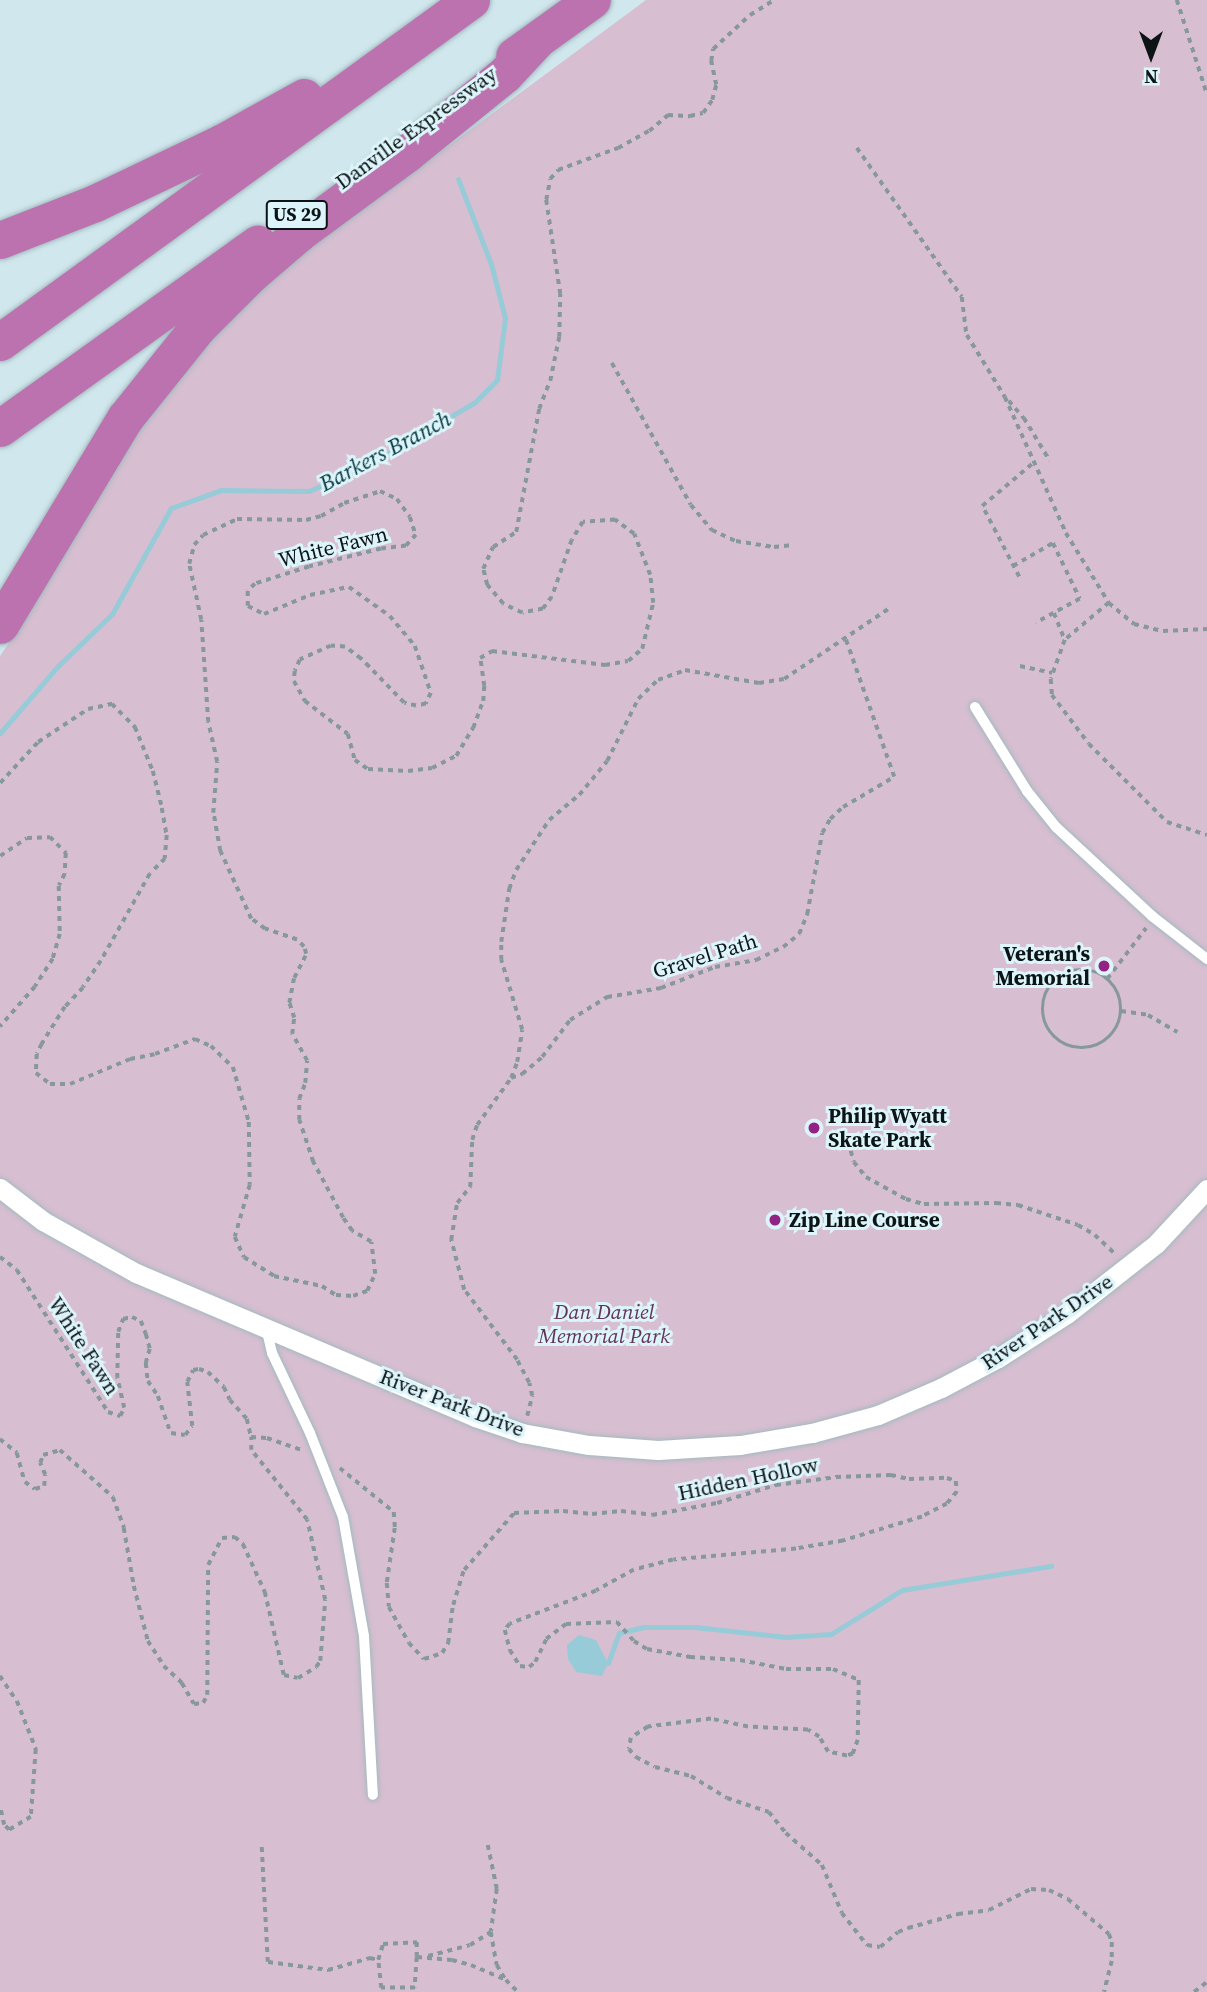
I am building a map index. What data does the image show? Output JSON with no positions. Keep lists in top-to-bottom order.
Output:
{
  "streets": {
    "highway": ["Danville Expressway", "US 29"],
    "street": ["River Park Drive"],
    "path": ["White Fawn", "Gravel Path", "Hidden Hollow"]
  },
  "crossings": [
    ["White Fawn", "Hidden Hollow"],
    ["Gravel Path", "River Park Drive"]
  ],
  "water": ["Barkers Branch"],
  "parks": ["Dan Daniel Memorial Park"],
  "places": ["Veteran's Memorial", "Philip Wyatt Skate Park", "Zip Line Course"],
  "north": "bottom"
}
